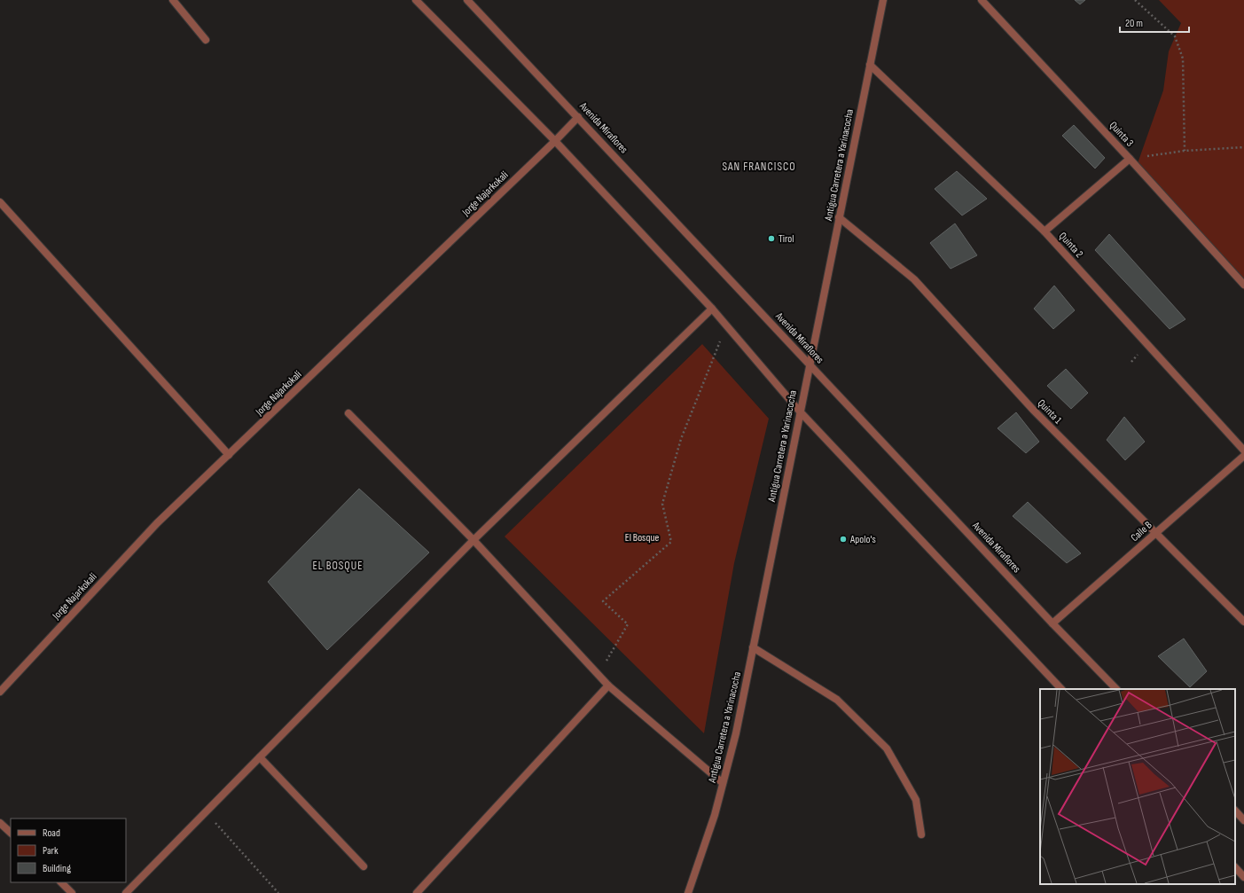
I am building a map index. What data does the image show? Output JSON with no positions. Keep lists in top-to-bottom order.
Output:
{
  "streets": {
    "street": [
      "Avenida Miraflores",
      "Quinta 3",
      "Antigua Carretera a Yarinacocha",
      "Jorge Najarkokali",
      "Quinta 2",
      "Quinta 1",
      "Calle B"
    ]
  },
  "crossings": [
    ["Avenida Miraflores", "Antigua Carretera a Yarinacocha"],
    ["Avenida Miraflores", "Jorge Najarkokali"],
    ["Avenida Miraflores", "Calle B"],
    ["Antigua Carretera a Yarinacocha", "Quinta 2"],
    ["Antigua Carretera a Yarinacocha", "Quinta 1"],
    ["Quinta 1", "Calle B"]
  ],
  "districts": ["SAN FRANCISCO", "EL BOSQUE"],
  "parks": ["El Bosque"],
  "places": ["Tirol", "Apolo's"],
  "legend": ["Road", "Park", "Building"],
  "scale_bar": "20 m"
}
